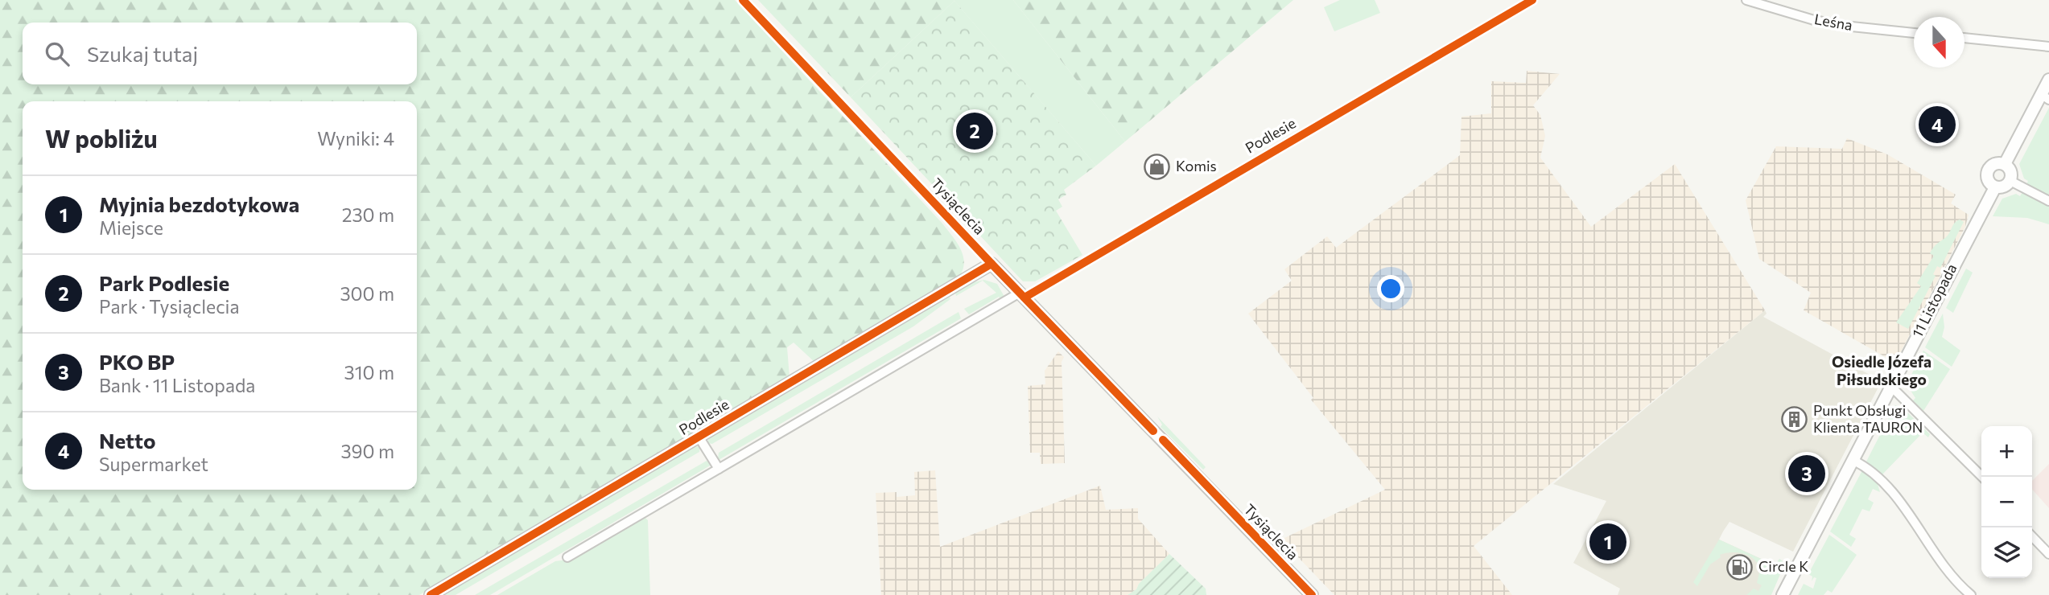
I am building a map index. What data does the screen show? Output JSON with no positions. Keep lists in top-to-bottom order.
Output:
{
  "streets": {
    "street": [
      "Leśna",
      "Podlesie",
      "Tysiąclecia",
      "11 Listopada"
    ]
  },
  "crossings": [
    ["Podlesie", "Tysiąclecia"]
  ],
  "districts": ["Osiedle Józefa Piłsudskiego"],
  "places": {
    "shop": ["Komis"],
    "building": ["Punkt Obsługi Klienta TAURON"],
    "fuel station": ["Circle K"]
  },
  "north": "bottom",
  "page": {
    "search": "Szukaj tutaj",
    "heading": ["W pobliżu", "Wyniki: 4"],
    "pins": [
      "4",
      "2",
      "3",
      "1"
    ],
    "list": [
      {
        "mark": "1",
        "name": "Myjnia bezdotykowa",
        "note": "Miejsce",
        "value": "230 m"
      },
      {
        "mark": "2",
        "name": "Park Podlesie",
        "note": "Park · Tysiąclecia",
        "value": "300 m"
      },
      {
        "mark": "3",
        "name": "PKO BP",
        "note": "Bank · 11 Listopada",
        "value": "310 m"
      },
      {
        "mark": "4",
        "name": "Netto",
        "note": "Supermarket",
        "value": "390 m"
      }
    ],
    "map_buttons": ["+", "−"]
  }
}
